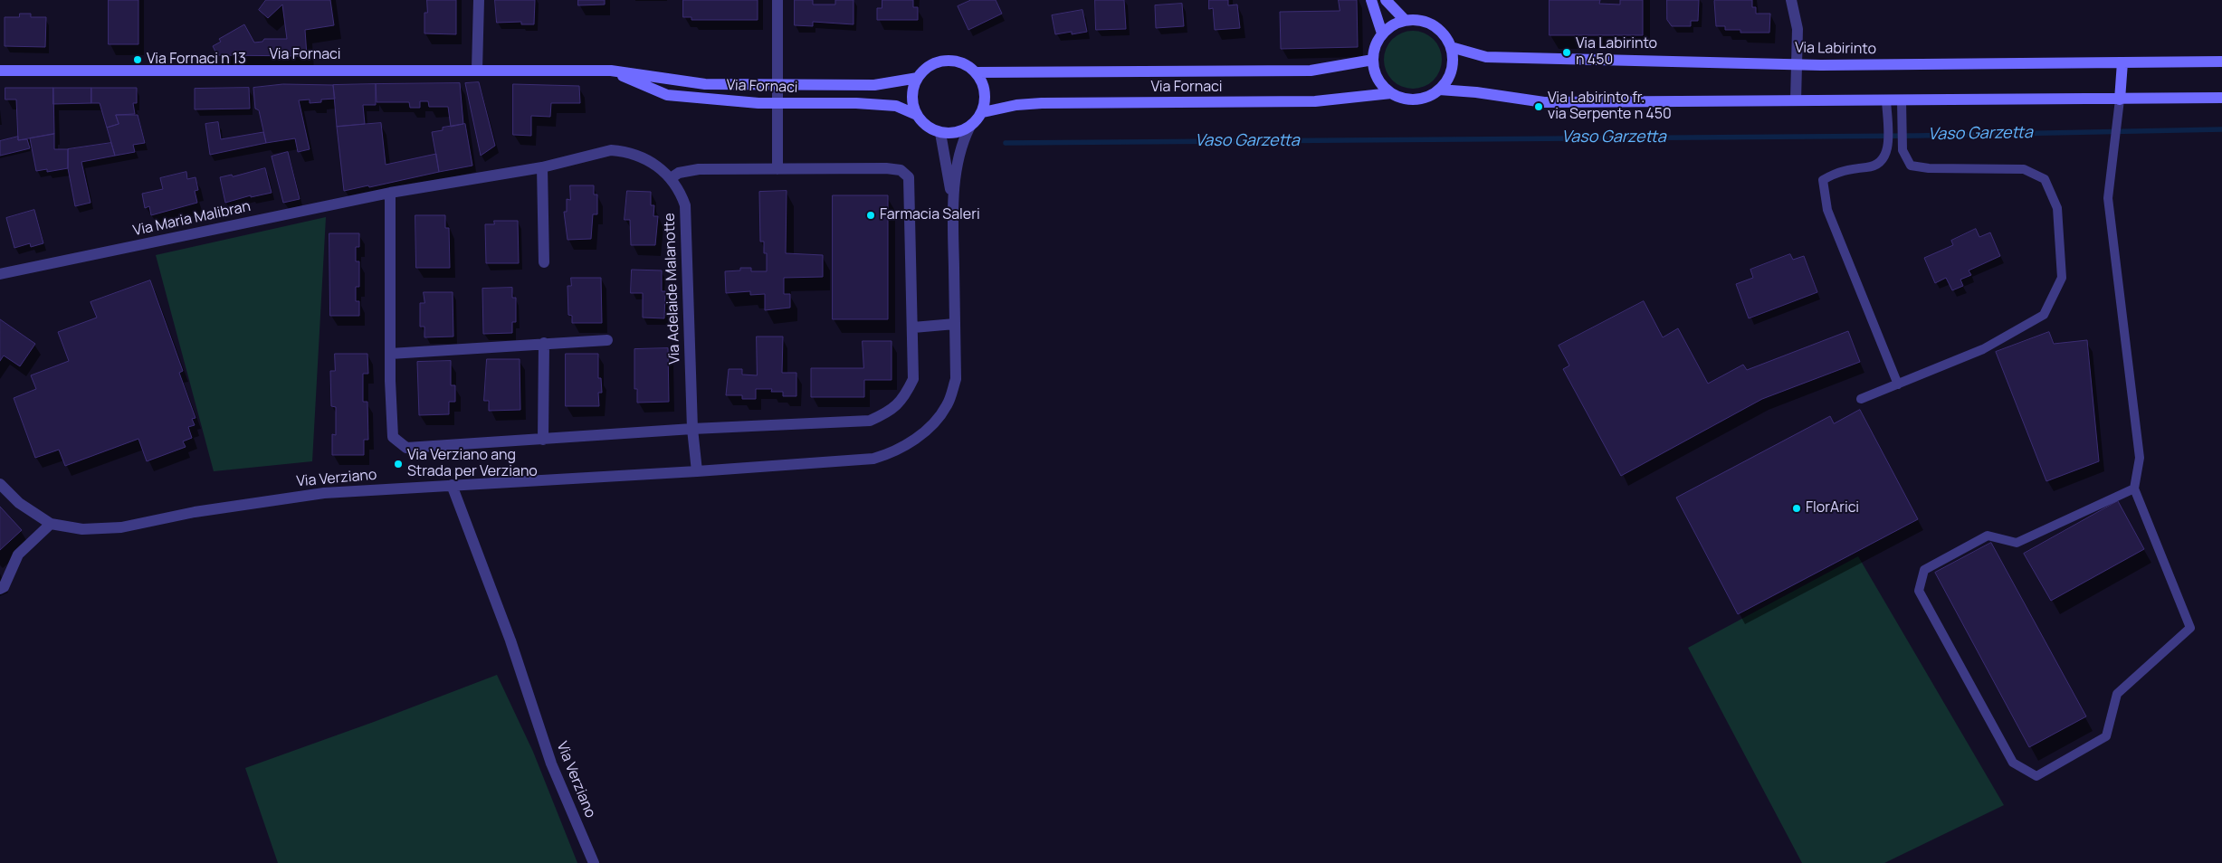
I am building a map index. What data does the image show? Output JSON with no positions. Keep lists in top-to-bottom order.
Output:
{
  "streets": {
    "street": [
      "Via Labirinto",
      "Via Fornaci",
      "Via Maria Malibran",
      "Via Adelaide Malanotte",
      "Via Verziano"
    ]
  },
  "crossings": [
    ["Via Labirinto", "Via Fornaci"],
    ["Via Maria Malibran", "Via Adelaide Malanotte"]
  ],
  "water": ["Vaso Garzetta"],
  "places": [
    "Via Labirinto n 450",
    "Via Fornaci n 13",
    "Via Labirinto fr. via Serpente n 450",
    "Farmacia Saleri",
    "Via Verziano ang Strada per Verziano",
    "FlorArici"
  ]
}
